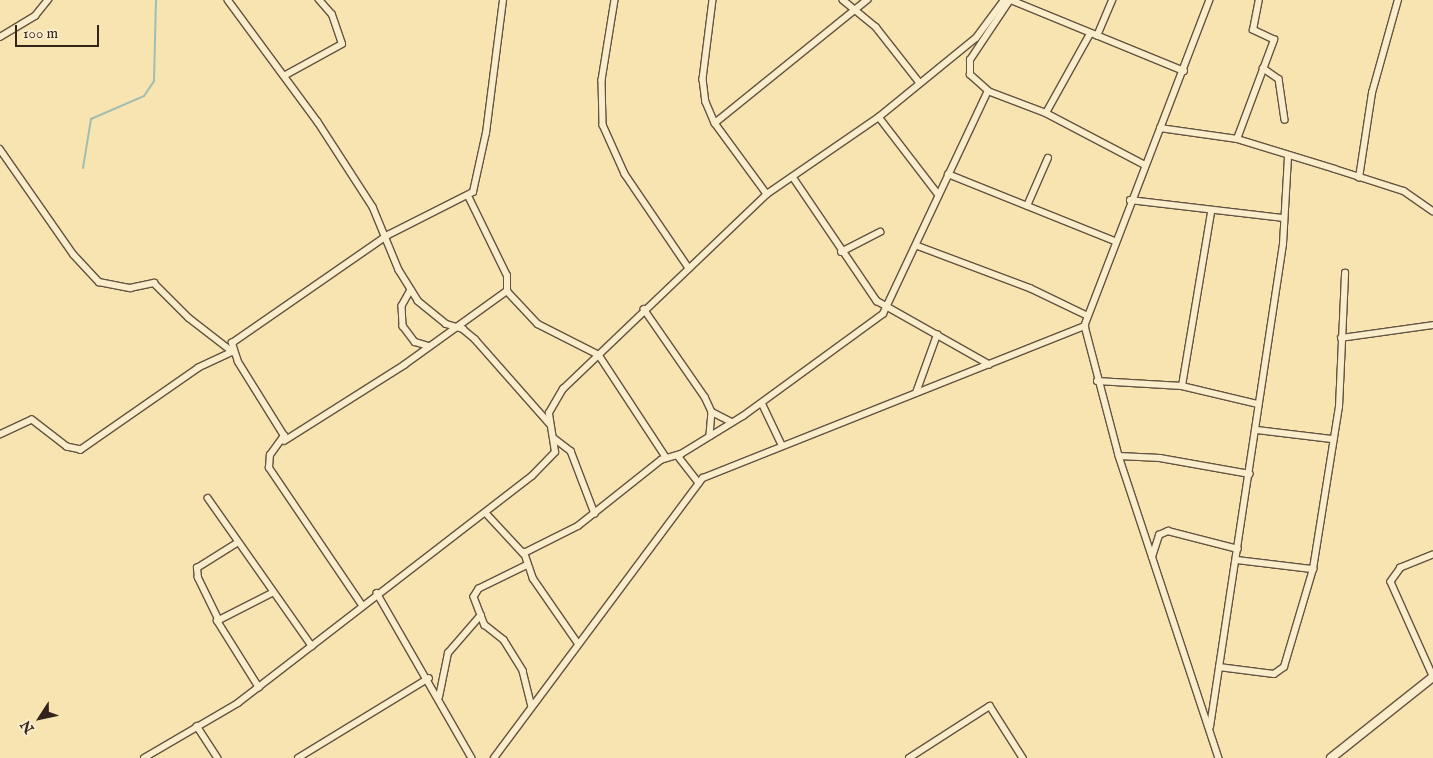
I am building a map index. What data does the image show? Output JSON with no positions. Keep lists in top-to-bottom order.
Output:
{
  "scale_bar": "100 m",
  "north": "bottom left"
}
